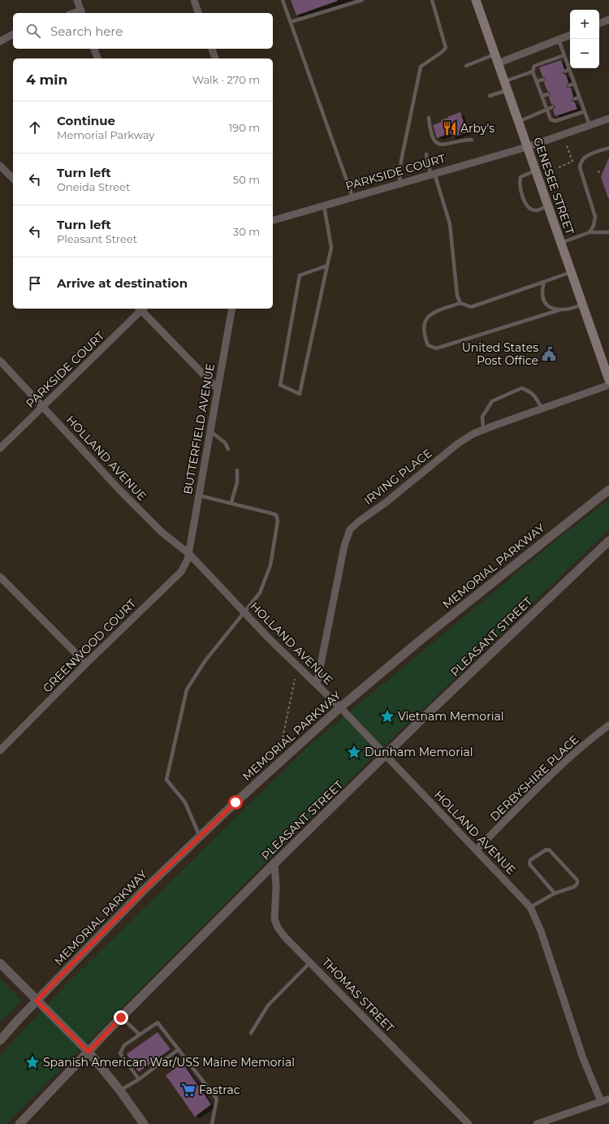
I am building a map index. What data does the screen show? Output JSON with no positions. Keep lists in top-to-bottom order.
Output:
{
  "streets": {
    "main road": ["GENESEE STREET"],
    "street": [
      "PARKSIDE COURT",
      "BUTTERFIELD AVENUE",
      "HOLLAND AVENUE",
      "IRVING PLACE",
      "MEMORIAL PARKWAY",
      "PLEASANT STREET",
      "GREENWOOD COURT",
      "DERBYSHIRE PLACE",
      "THOMAS STREET"
    ]
  },
  "crossings": [
    ["PARKSIDE COURT", "GENESEE STREET"],
    ["PARKSIDE COURT", "HOLLAND AVENUE"],
    ["BUTTERFIELD AVENUE", "HOLLAND AVENUE"],
    ["BUTTERFIELD AVENUE", "GREENWOOD COURT"],
    ["HOLLAND AVENUE", "IRVING PLACE"],
    ["HOLLAND AVENUE", "MEMORIAL PARKWAY"],
    ["HOLLAND AVENUE", "PLEASANT STREET"],
    ["HOLLAND AVENUE", "GREENWOOD COURT"],
    ["HOLLAND AVENUE", "DERBYSHIRE PLACE"],
    ["PLEASANT STREET", "THOMAS STREET"]
  ],
  "places": {
    "restaurant": ["Arby's"],
    "public building": ["United States Post Office"],
    "place": ["Vietnam Memorial", "Dunham Memorial", "Spanish American War/USS Maine Memorial"],
    "supermarket": ["Fastrac"]
  },
  "page": {
    "map_buttons": ["+", "−"],
    "search": "Search here",
    "heading": ["4 min", "Walk · 270 m"],
    "list": [
      ["Continue", "Memorial Parkway", "190 m"],
      ["Turn left", "Oneida Street", "50 m"],
      ["Turn left", "Pleasant Street", "30 m"],
      "Arrive at destination"
    ]
  }
}
